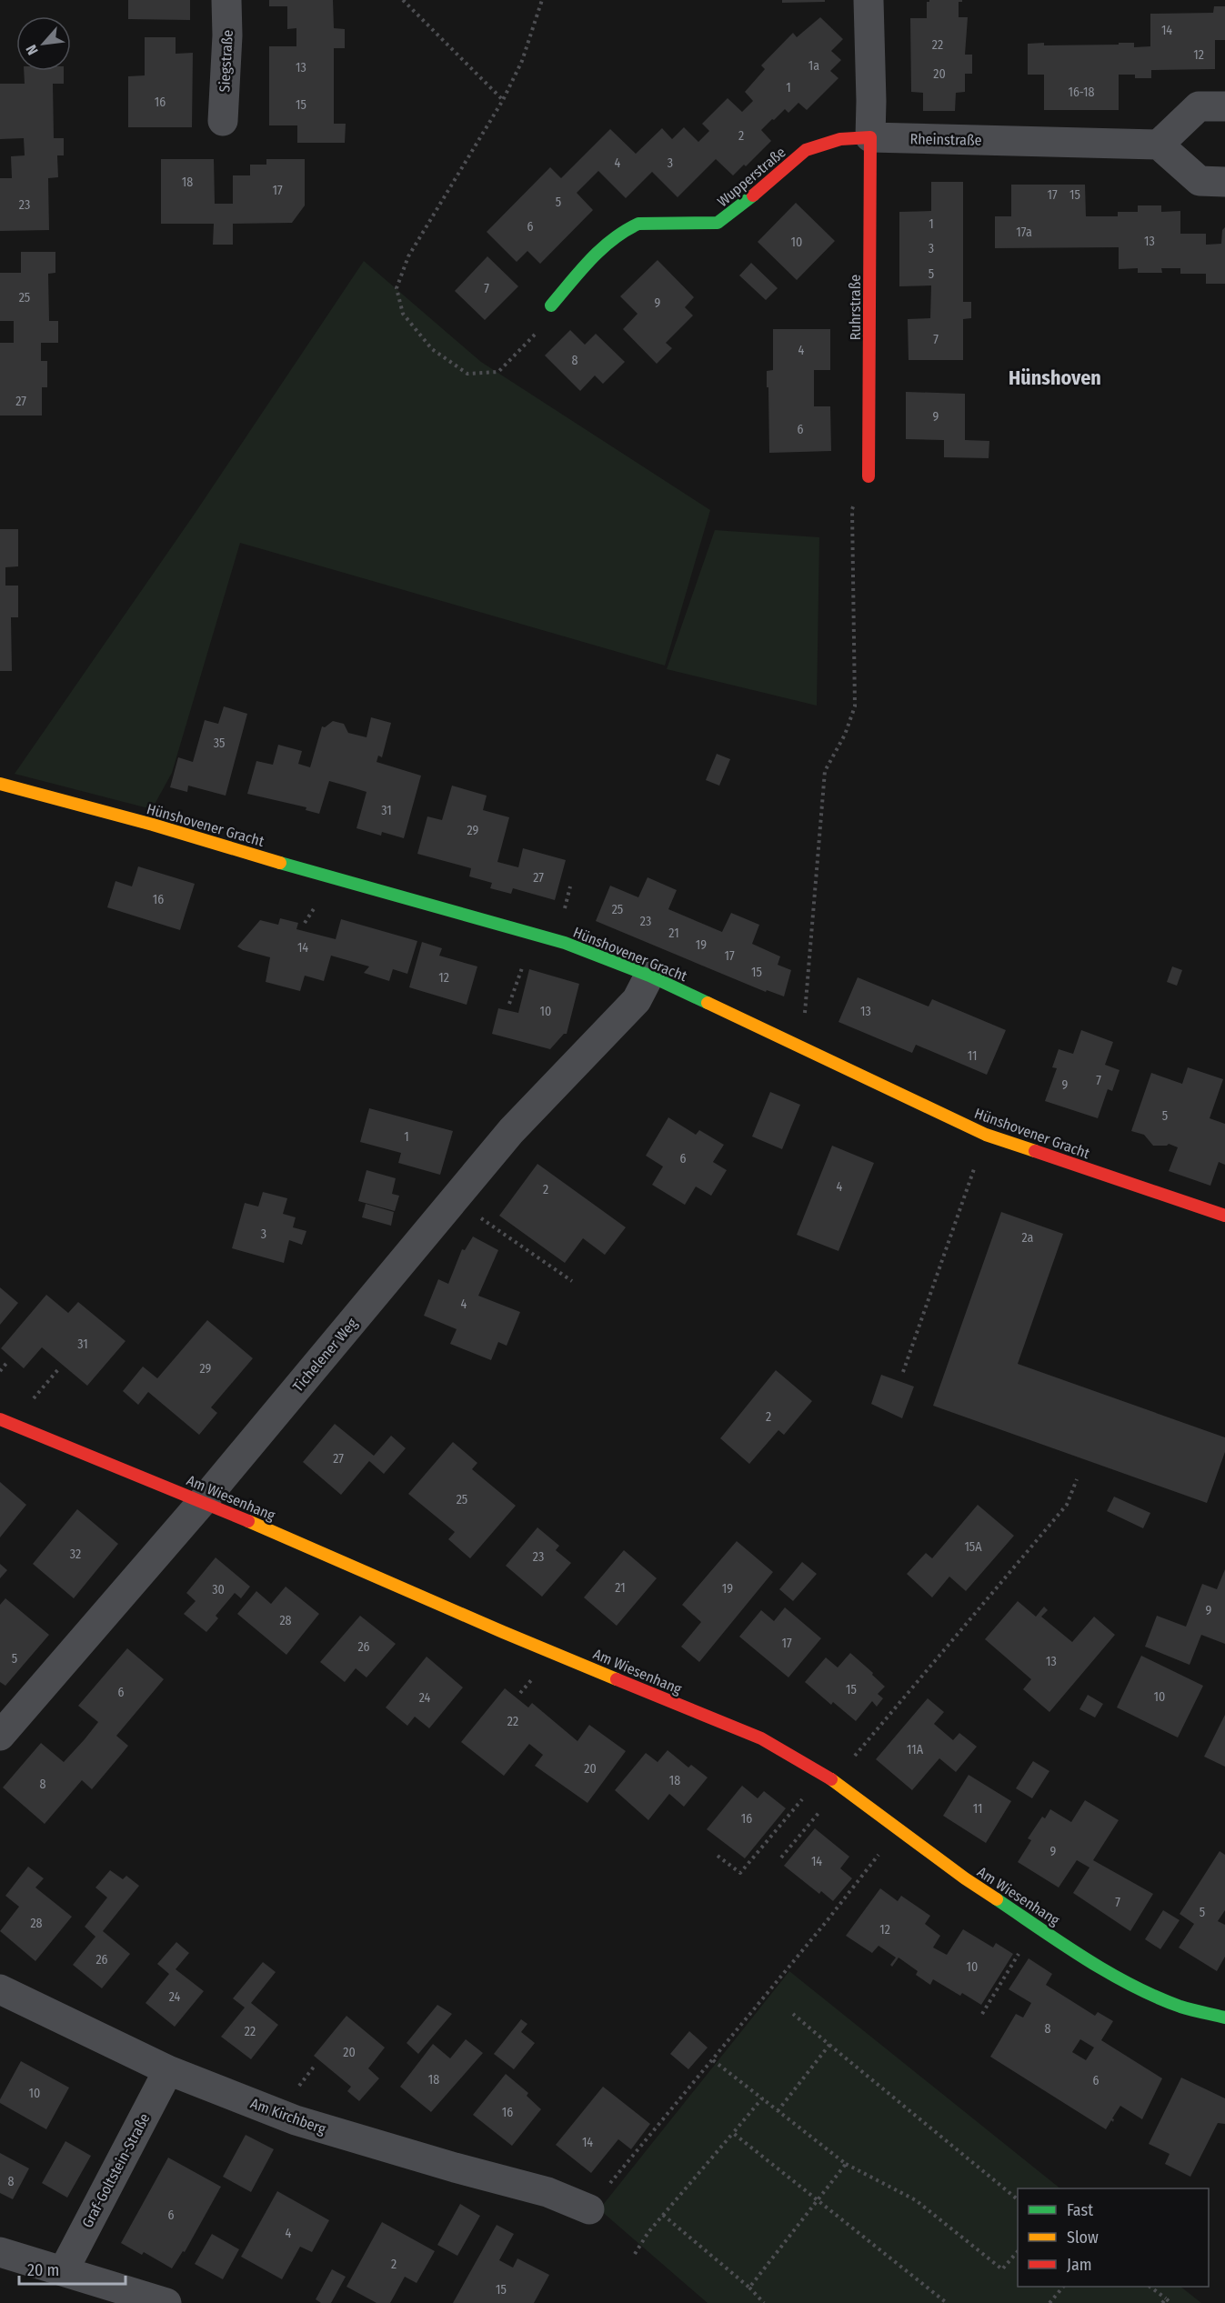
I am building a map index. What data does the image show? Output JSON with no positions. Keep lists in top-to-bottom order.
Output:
{
  "streets": {
    "street": [
      "Siegstraße",
      "Rheinstraße",
      "Wupperstraße",
      "Ruhrstraße",
      "Hünshovener Gracht",
      "Tichelener Weg",
      "Am Wiesenhang",
      "Am Kirchberg",
      "Graf-Goltstein-Straße"
    ]
  },
  "crossings": [
    ["Rheinstraße", "Wupperstraße"],
    ["Rheinstraße", "Ruhrstraße"],
    ["Wupperstraße", "Ruhrstraße"],
    ["Hünshovener Gracht", "Tichelener Weg"],
    ["Tichelener Weg", "Am Wiesenhang"],
    ["Am Kirchberg", "Graf-Goltstein-Straße"]
  ],
  "districts": ["Hünshoven"],
  "house_numbers": [
    "14",
    "22",
    "12",
    "1a",
    "13",
    "20",
    "1",
    "16-18",
    "16",
    "15",
    "2",
    "4",
    "3",
    "18",
    "17",
    "17",
    "15",
    "5",
    "23",
    "1",
    "6",
    "17a",
    "13",
    "10",
    "3",
    "5",
    "7",
    "25",
    "9",
    "7",
    "4",
    "8",
    "27",
    "9",
    "6",
    "35",
    "31",
    "29",
    "27",
    "16",
    "25",
    "23",
    "21",
    "19",
    "14",
    "17",
    "15",
    "12",
    "10",
    "13",
    "11",
    "7",
    "9",
    "5",
    "1",
    "6",
    "4",
    "2",
    "3",
    "2a",
    "4",
    "31",
    "29",
    "2",
    "27",
    "25",
    "15A",
    "32",
    "23",
    "21",
    "19",
    "30",
    "9",
    "28",
    "17",
    "26",
    "5",
    "13",
    "15",
    "6",
    "10",
    "24",
    "22",
    "11A",
    "20",
    "18",
    "8",
    "11",
    "16",
    "9",
    "14",
    "7",
    "5",
    "28",
    "12",
    "26",
    "10",
    "24",
    "8",
    "22",
    "20",
    "18",
    "6",
    "10",
    "16",
    "14",
    "8",
    "6",
    "4",
    "2",
    "15"
  ],
  "legend": ["Fast", "Slow", "Jam"],
  "scale_bar": "20 m",
  "north": "bottom left"
}
